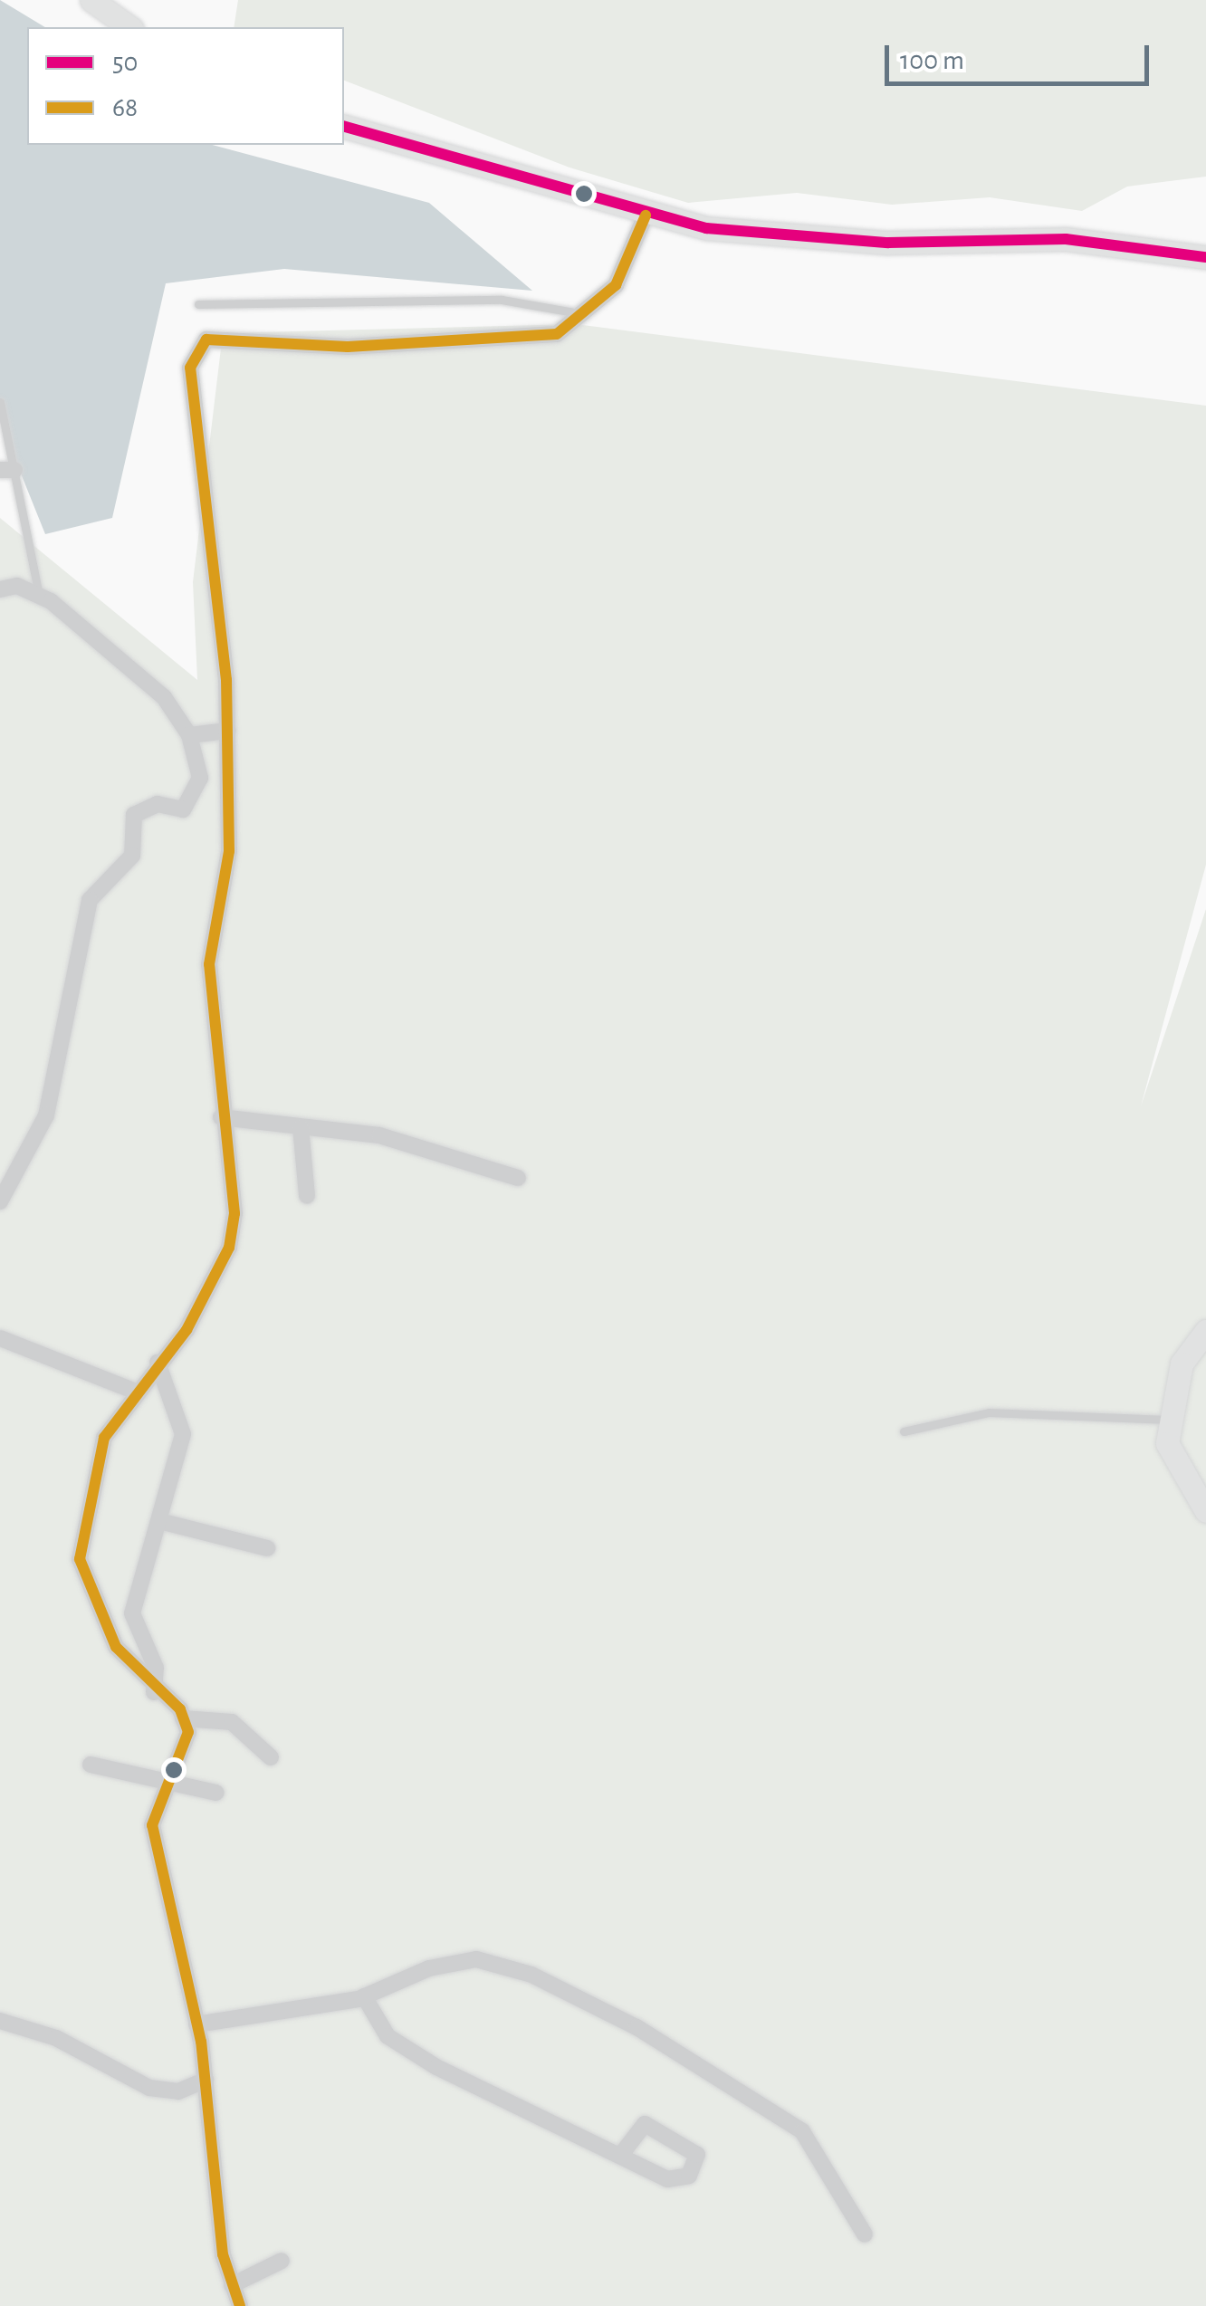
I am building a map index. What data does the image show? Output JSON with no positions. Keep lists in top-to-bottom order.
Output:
{
  "lines": ["transit line 50", "transit line 68"],
  "legend": ["50", "68"],
  "scale_bar": "100 m"
}
